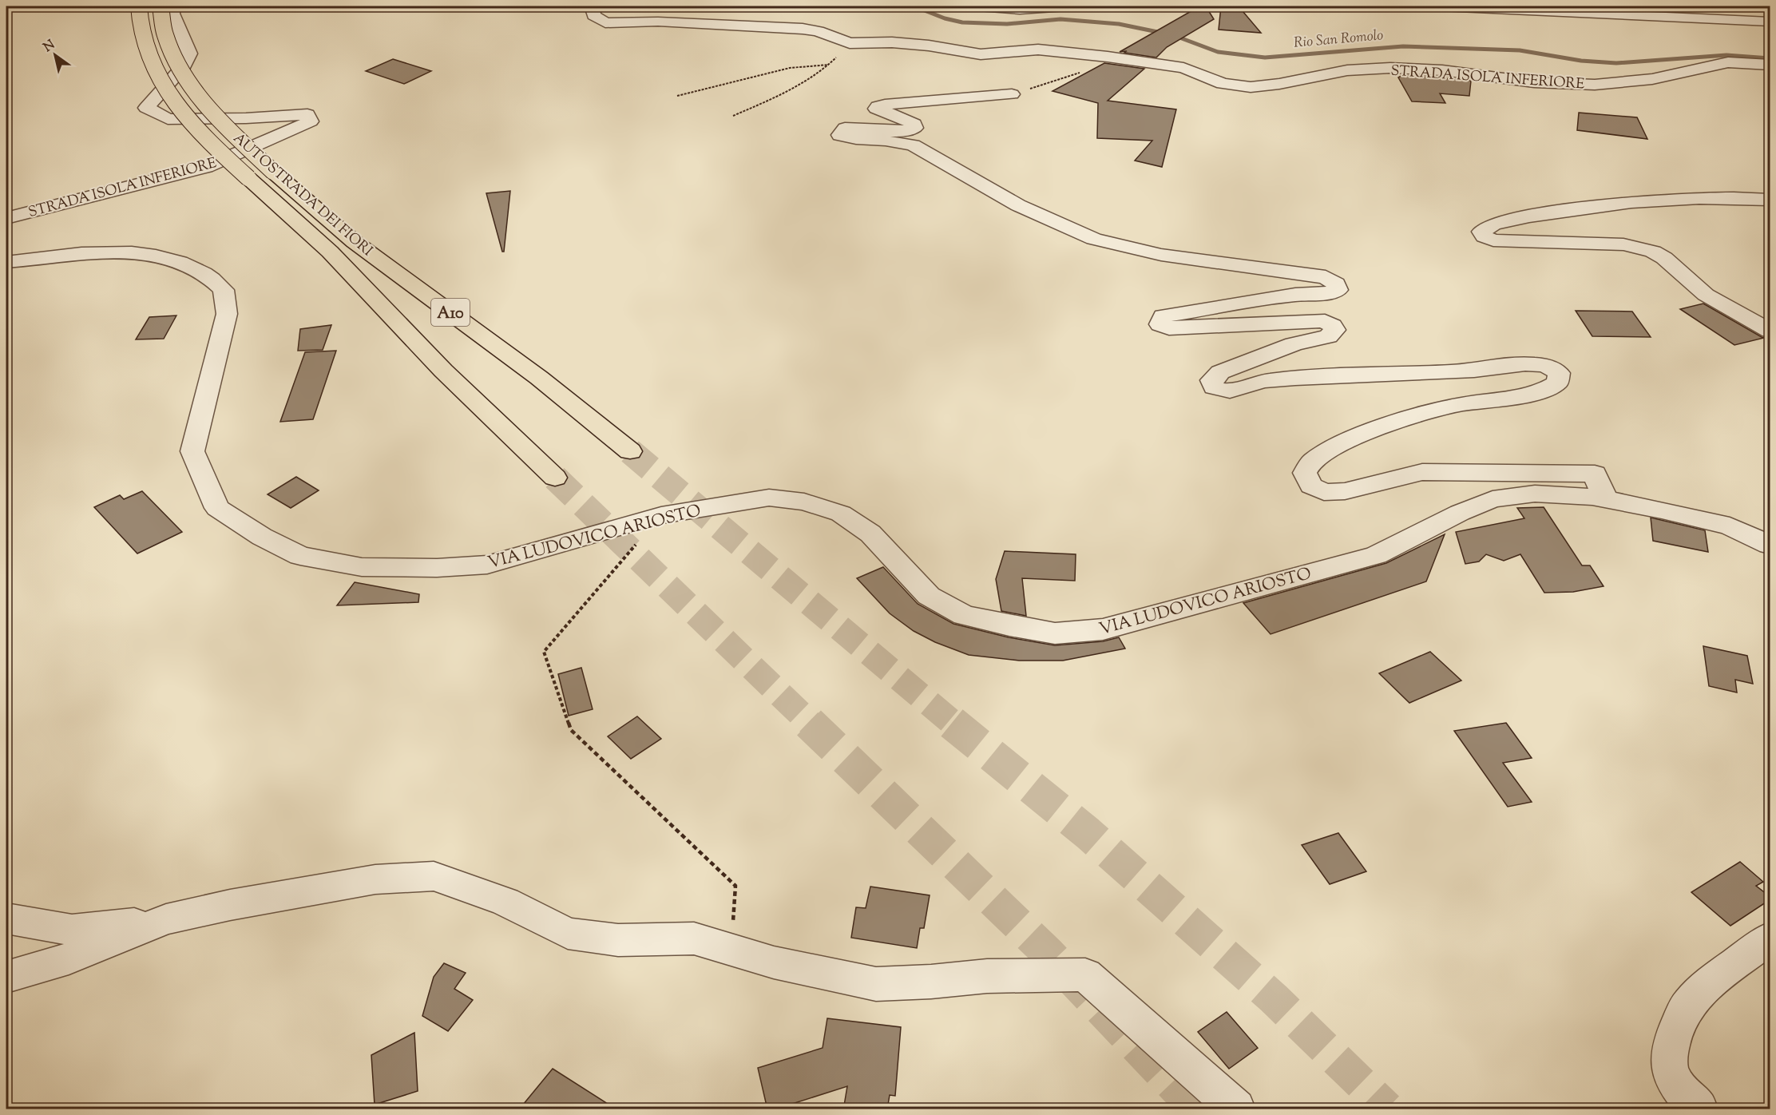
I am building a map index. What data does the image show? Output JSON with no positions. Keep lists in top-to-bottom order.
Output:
{
  "streets": {
    "highway": ["AUTOSTRADA DEI FIORI", "A10"],
    "street": ["STRADA ISOLA INFERIORE", "VIA LUDOVICO ARIOSTO"]
  },
  "water": ["Rio San Romolo"],
  "north": "top left"
}
